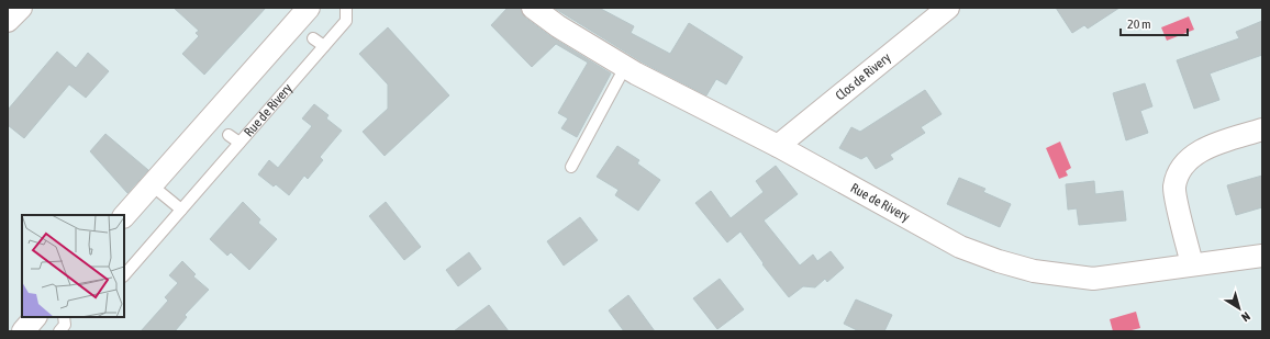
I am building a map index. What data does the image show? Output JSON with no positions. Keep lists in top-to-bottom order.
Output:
{
  "streets": {
    "street": ["Clos de Rivery", "Rue de Rivery"]
  },
  "crossings": [
    ["Clos de Rivery", "Rue de Rivery"]
  ],
  "scale_bar": "20 m",
  "north": "bottom right"
}
